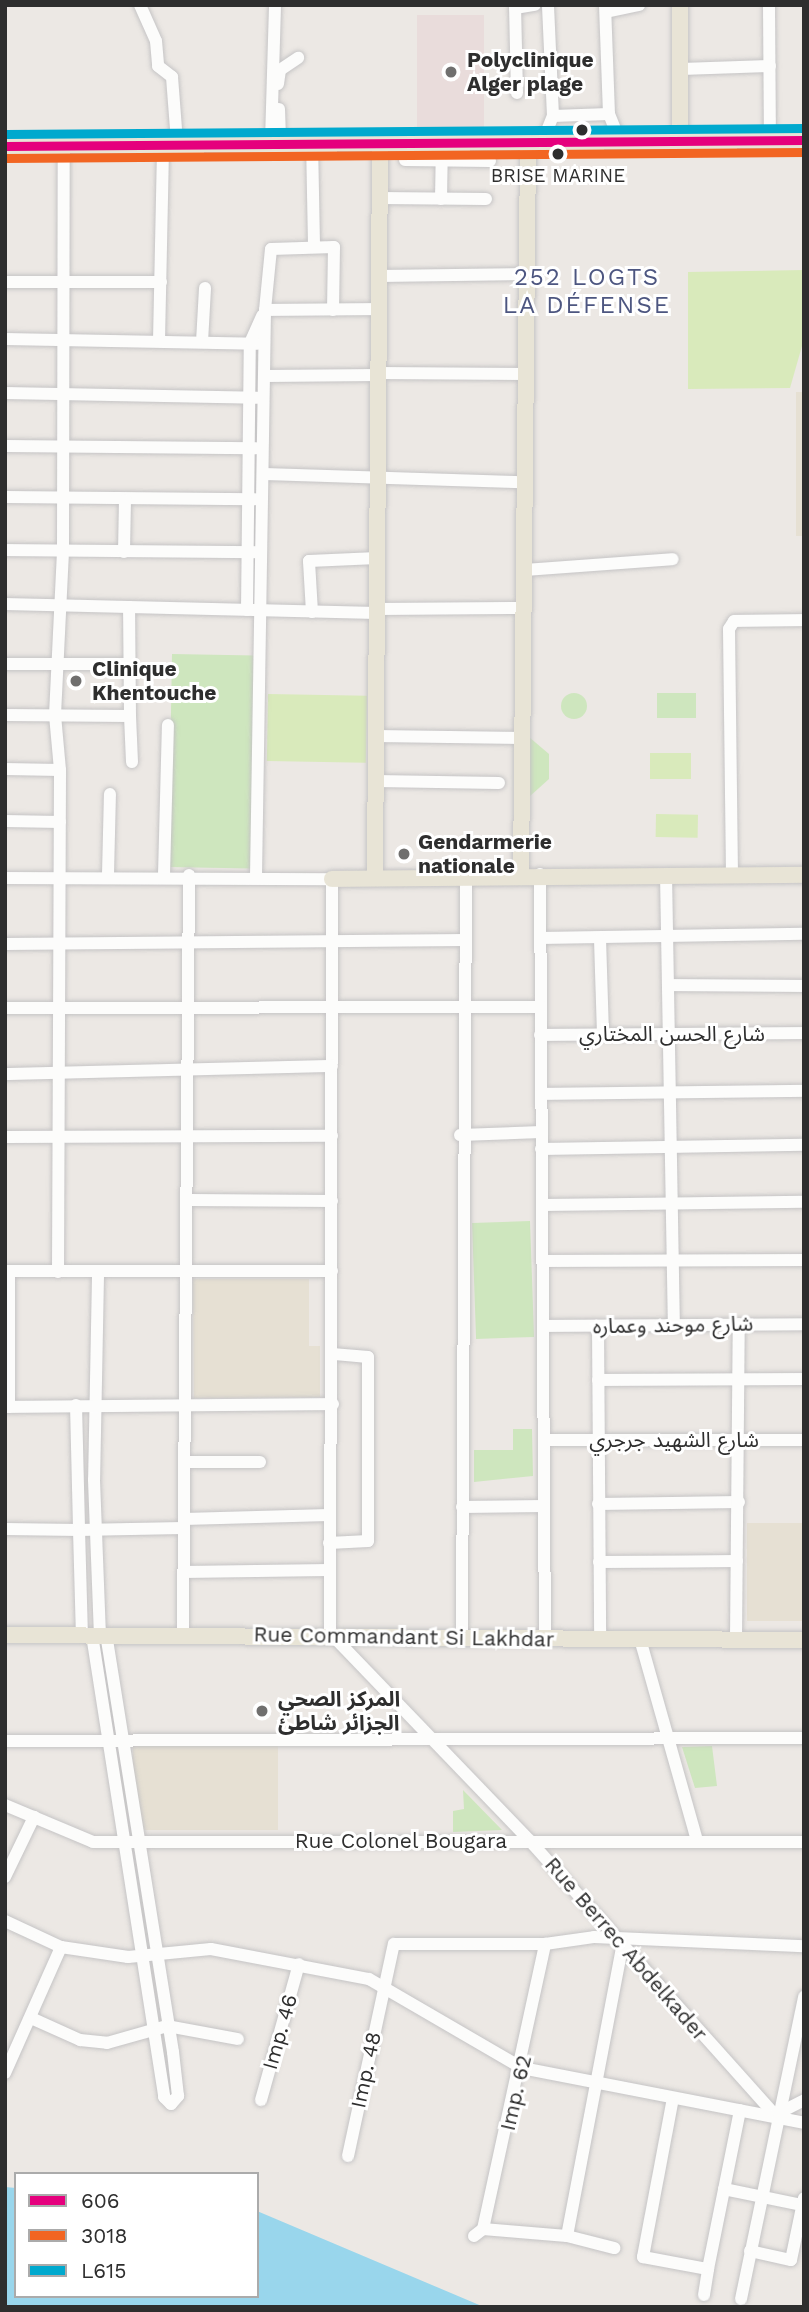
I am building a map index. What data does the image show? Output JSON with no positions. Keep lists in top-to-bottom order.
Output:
{
  "streets": {
    "main road": ["Rue Commandant Si Lakhdar"],
    "street": [
      "شارع الحسن المختاري",
      "شارع موحند وعماره",
      "شارع الشهيد جرجري",
      "Rue Colonel Bougara",
      "Rue Berrec Abdelkader",
      "Imp. 46",
      "Imp. 48",
      "Imp. 62"
    ]
  },
  "crossings": [
    ["Rue Commandant Si Lakhdar", "Rue Berrec Abdelkader"],
    ["Rue Colonel Bougara", "Rue Berrec Abdelkader"],
    ["Imp. 48", "Imp. 62"]
  ],
  "districts": ["252 LOGTS LA DÉFENSE"],
  "places": [
    "Polyclinique Alger plage",
    "BRISE MARINE",
    "Clinique Khentouche",
    "Gendarmerie nationale",
    "المركز الصحي الجزائر شاطئ"
  ],
  "lines": ["transit line L615", "transit line 606", "transit line 3018"],
  "legend": ["606", "3018", "L615"]
}
